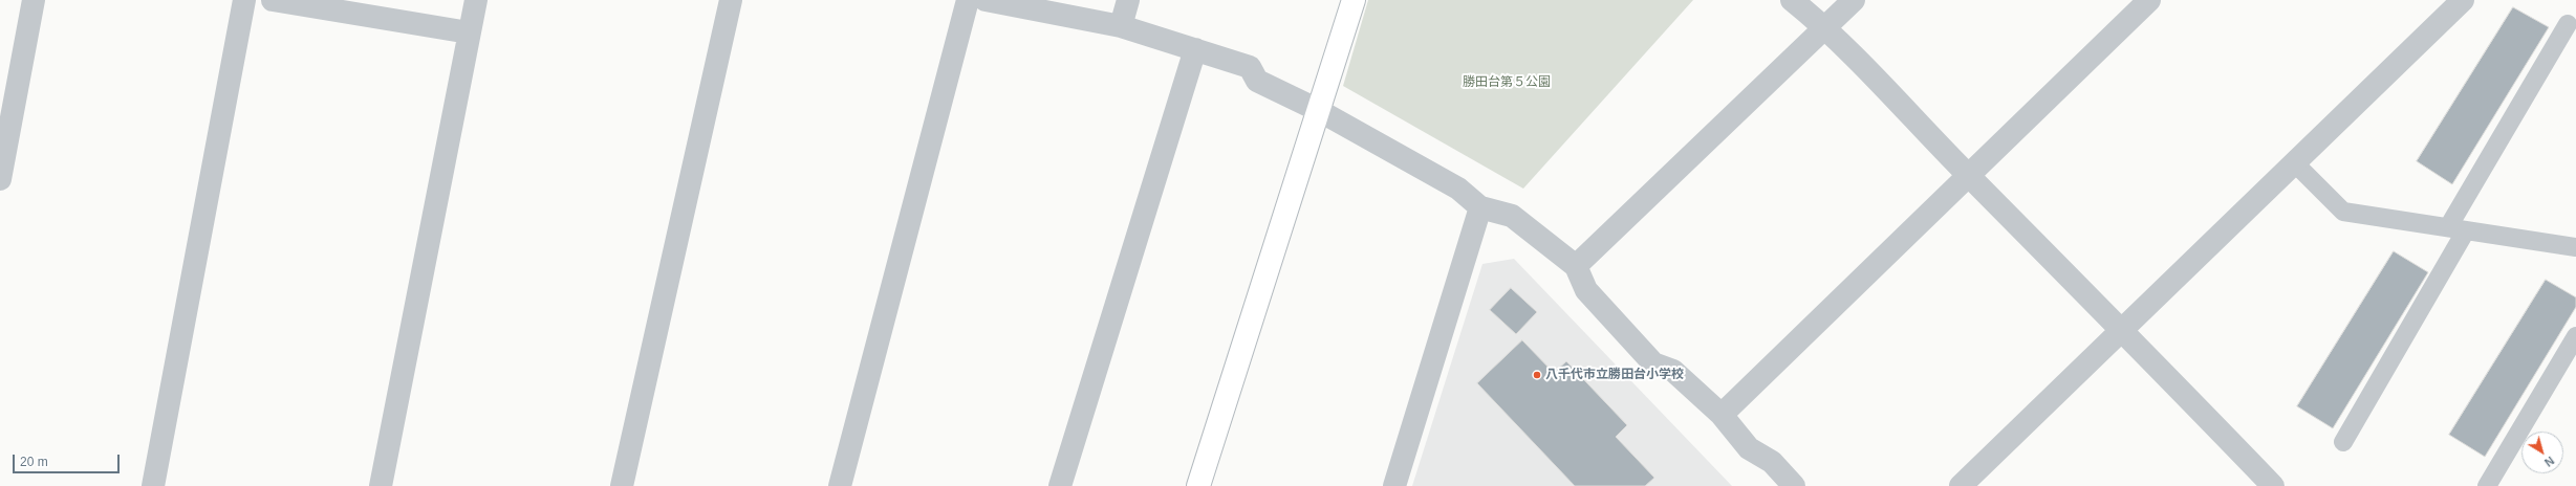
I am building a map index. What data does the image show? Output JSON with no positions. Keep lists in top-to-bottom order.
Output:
{
  "parks": ["勝田台第５公園"],
  "places": ["八千代市立勝田台小学校"],
  "scale_bar": "20 m",
  "north": "bottom right"
}
